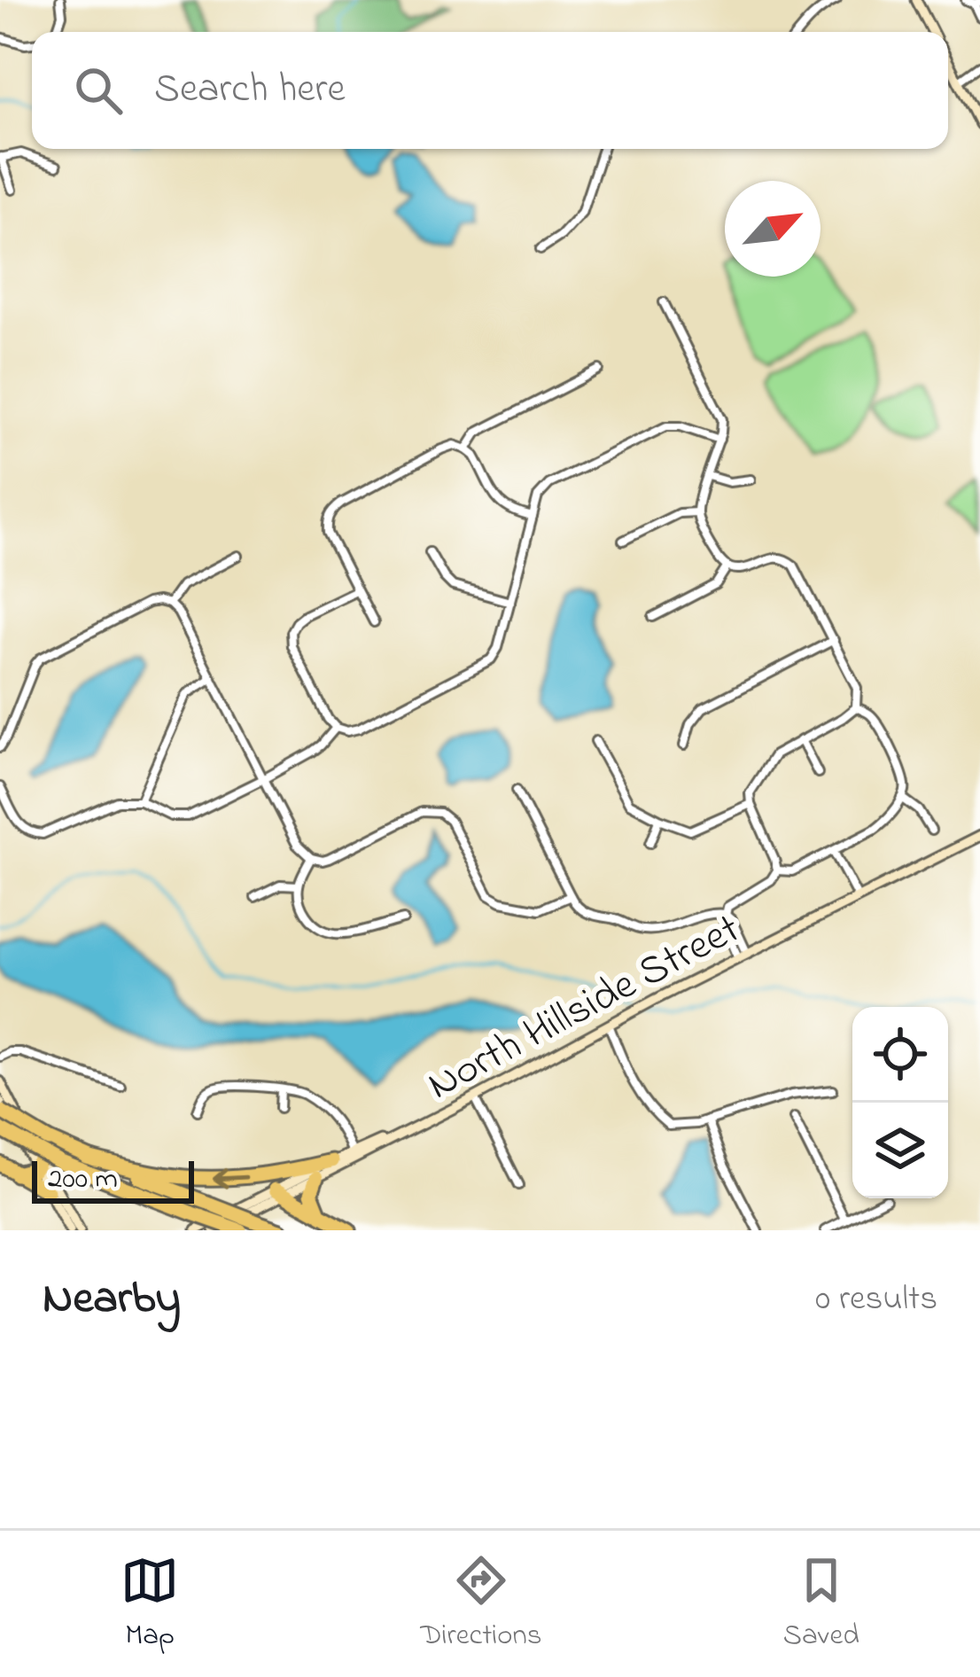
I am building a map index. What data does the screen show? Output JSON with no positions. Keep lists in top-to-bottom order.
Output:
{
  "streets": {
    "main road": ["North Hillside Street"]
  },
  "scale_bar": "200 m",
  "north": "top right",
  "page": {
    "search": "Search here",
    "scale": "200 m",
    "heading": ["Nearby", "0 results"],
    "nav": ["Map", "Directions", "Saved"]
  }
}
